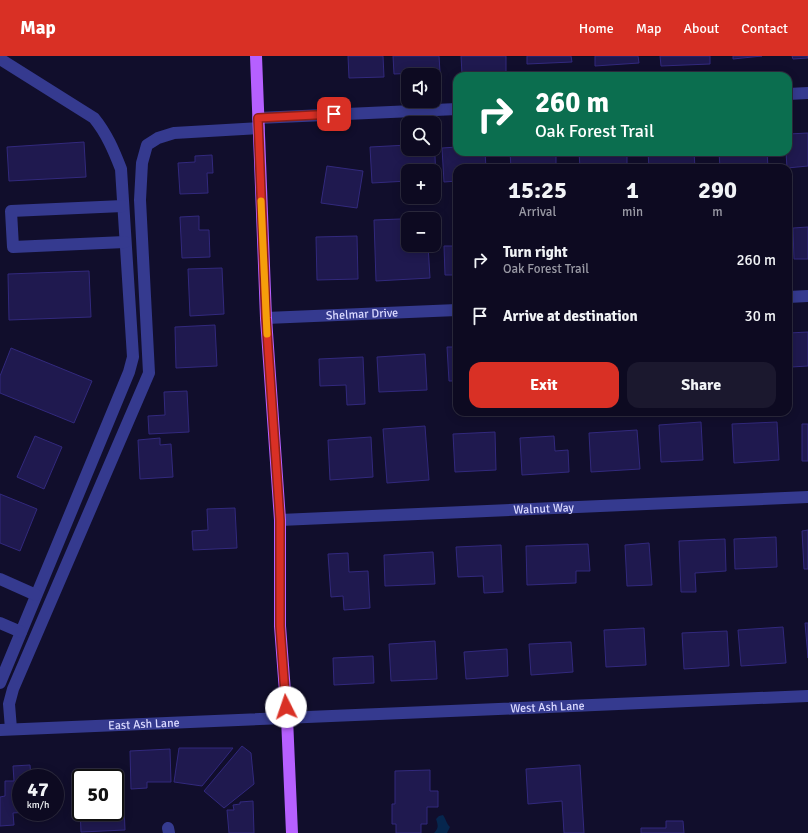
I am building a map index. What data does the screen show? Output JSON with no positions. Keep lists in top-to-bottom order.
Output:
{
  "streets": {
    "street": [
      "Shelmar Drive",
      "Walnut Way",
      "West Ash Lane",
      "East Ash Lane"
    ]
  },
  "crossings": [
    ["West Ash Lane", "East Ash Lane"]
  ],
  "page": {
    "header": "Map",
    "nav": [
      "Home",
      "Map",
      "About",
      "Contact"
    ],
    "map_buttons": ["+", "−"],
    "turn": ["260 m", "Oak Forest Trail"],
    "eta": [
      "15:25",
      "Arrival",
      "1",
      "min",
      "290",
      "m"
    ],
    "list": [
      {
        "name": "Turn right",
        "note": "Oak Forest Trail",
        "value": "260 m"
      },
      {
        "name": "Arrive at destination",
        "value": "30 m"
      }
    ],
    "buttons": ["Exit", "Share"],
    "speed": "47 km/h",
    "limit": "50"
  }
}
